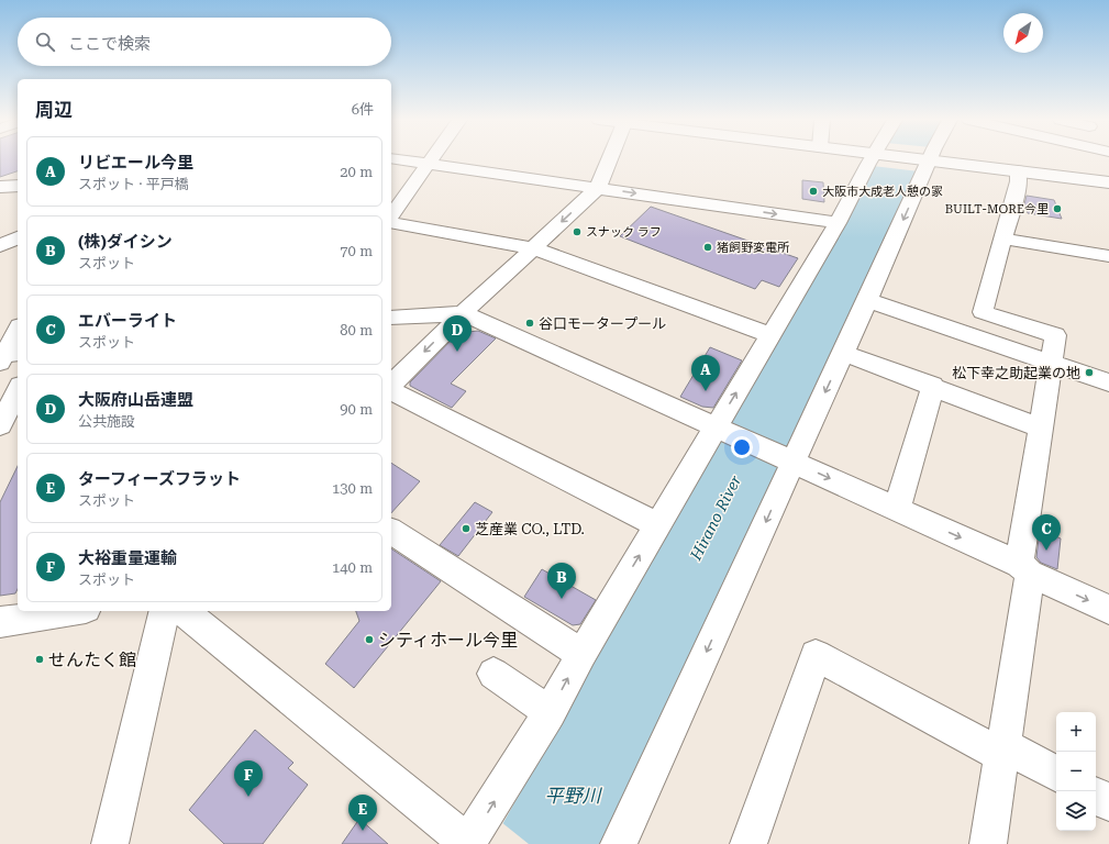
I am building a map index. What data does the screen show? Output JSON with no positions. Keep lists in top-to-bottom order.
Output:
{
  "water": ["Hirano River", "平野川"],
  "places": [
    "大阪市大成老人憩の家",
    "BUILT-MORE今里",
    "スナック ラフ",
    "猪飼野変電所",
    "谷口モータープール",
    "松下幸之助起業の地",
    "芝産業 CO., LTD.",
    "シティホール今里",
    "せんたく館"
  ],
  "north": "bottom left",
  "page": {
    "search": "ここで検索",
    "heading": ["周辺", "6件"],
    "list": [
      {
        "mark": "A",
        "name": "リビエール今里",
        "note": "スポット · 平戸橋",
        "value": "20 m"
      },
      {
        "mark": "B",
        "name": "(株)ダイシン",
        "note": "スポット",
        "value": "70 m"
      },
      {
        "mark": "C",
        "name": "エバーライト",
        "note": "スポット",
        "value": "80 m"
      },
      {
        "mark": "D",
        "name": "大阪府山岳連盟",
        "note": "公共施設",
        "value": "90 m"
      },
      {
        "mark": "E",
        "name": "ターフィーズフラット",
        "note": "スポット",
        "value": "130 m"
      },
      {
        "mark": "F",
        "name": "大裕重量運輸",
        "note": "スポット",
        "value": "140 m"
      }
    ],
    "pins": [
      "D",
      "A",
      "C",
      "B",
      "F",
      "E"
    ],
    "map_buttons": ["+", "−"]
  }
}
